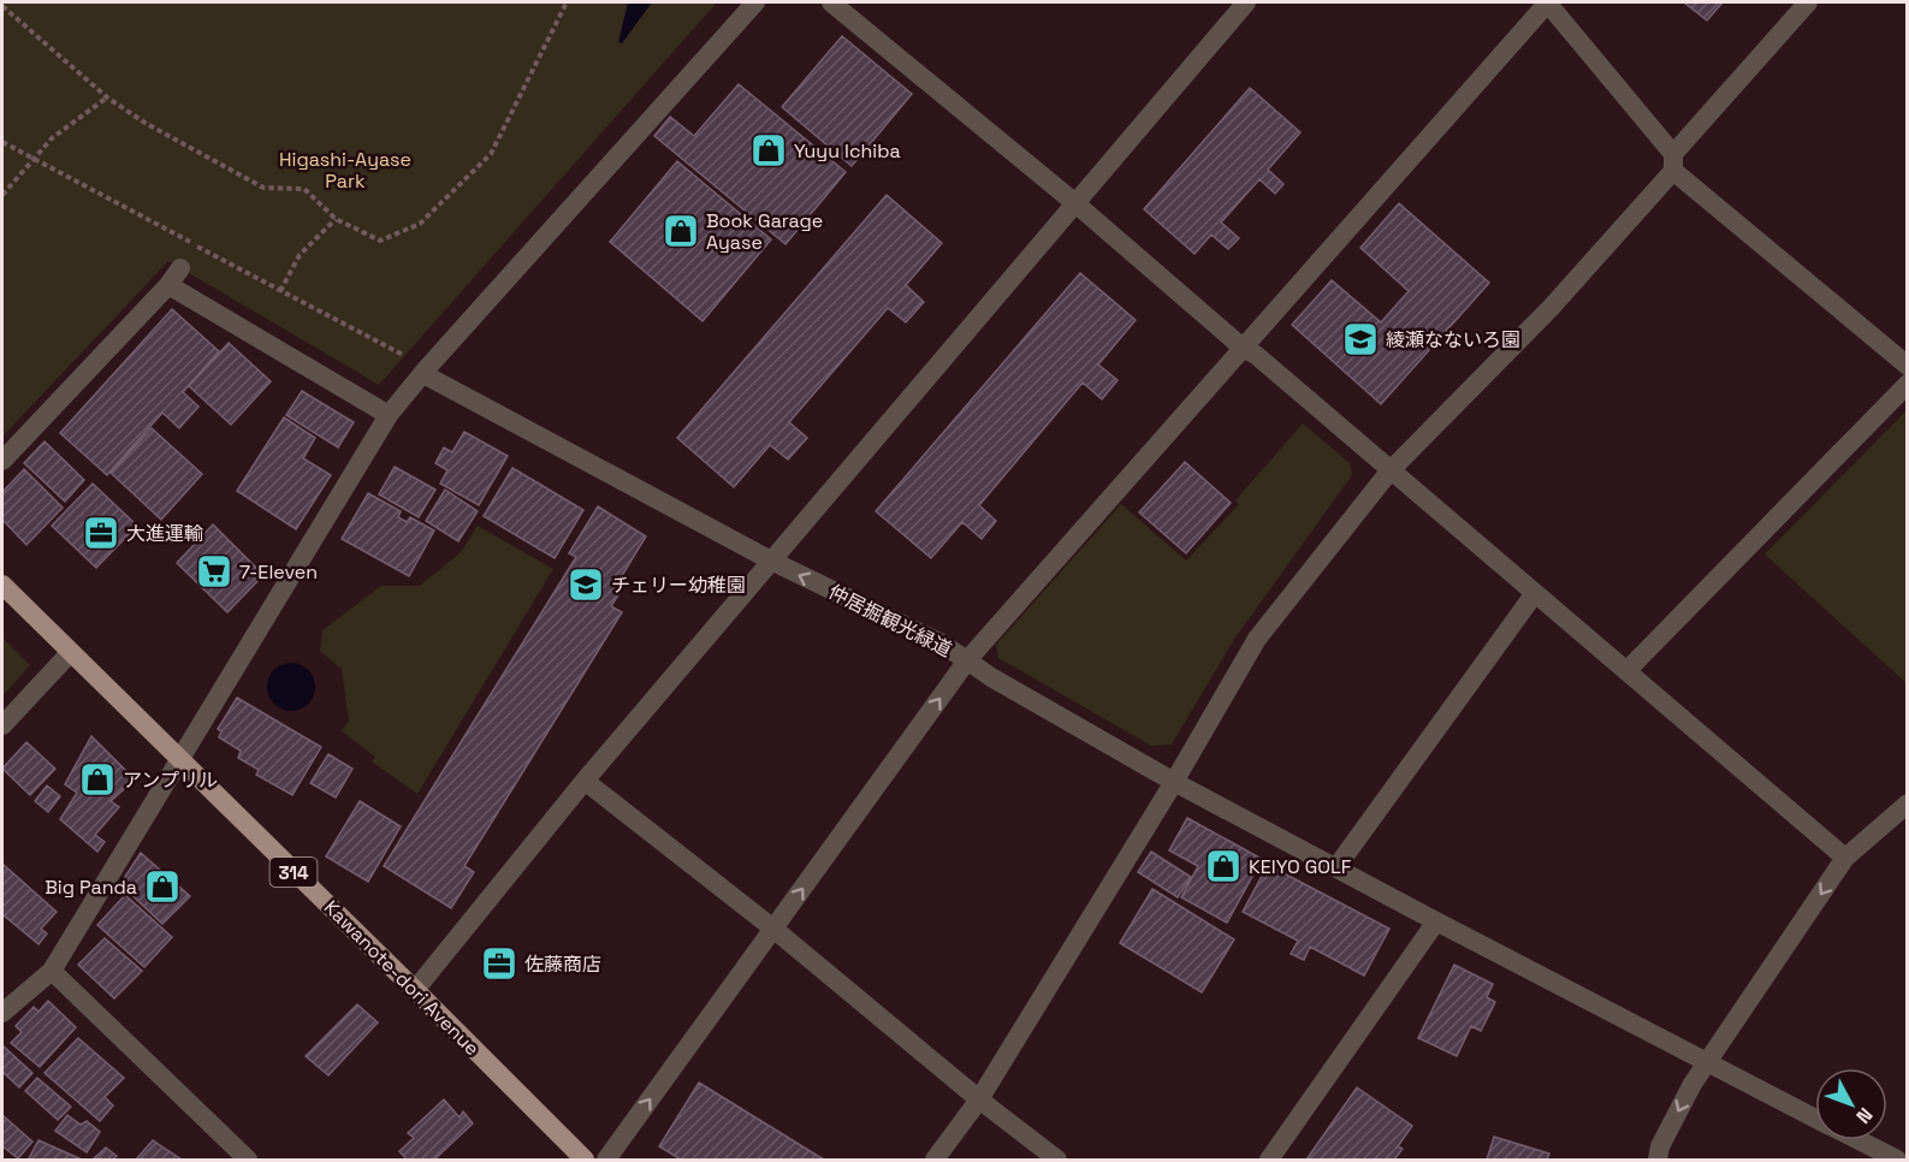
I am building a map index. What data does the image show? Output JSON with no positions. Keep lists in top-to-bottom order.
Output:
{
  "streets": {
    "main road": ["314", "Kawanote-dori Avenue"],
    "street": ["仲居掘観光緑道"]
  },
  "parks": ["Higashi-Ayase Park"],
  "places": {
    "shop": [
      "Yuyu Ichiba",
      "Book Garage Ayase",
      "アンプリル",
      "KEIYO GOLF",
      "Big Panda"
    ],
    "school or university": ["綾瀬なないろ園", "チェリー幼稚園"],
    "office": ["大進運輸", "佐藤商店"],
    "supermarket": ["7-Eleven"]
  },
  "north": "bottom right"
}
